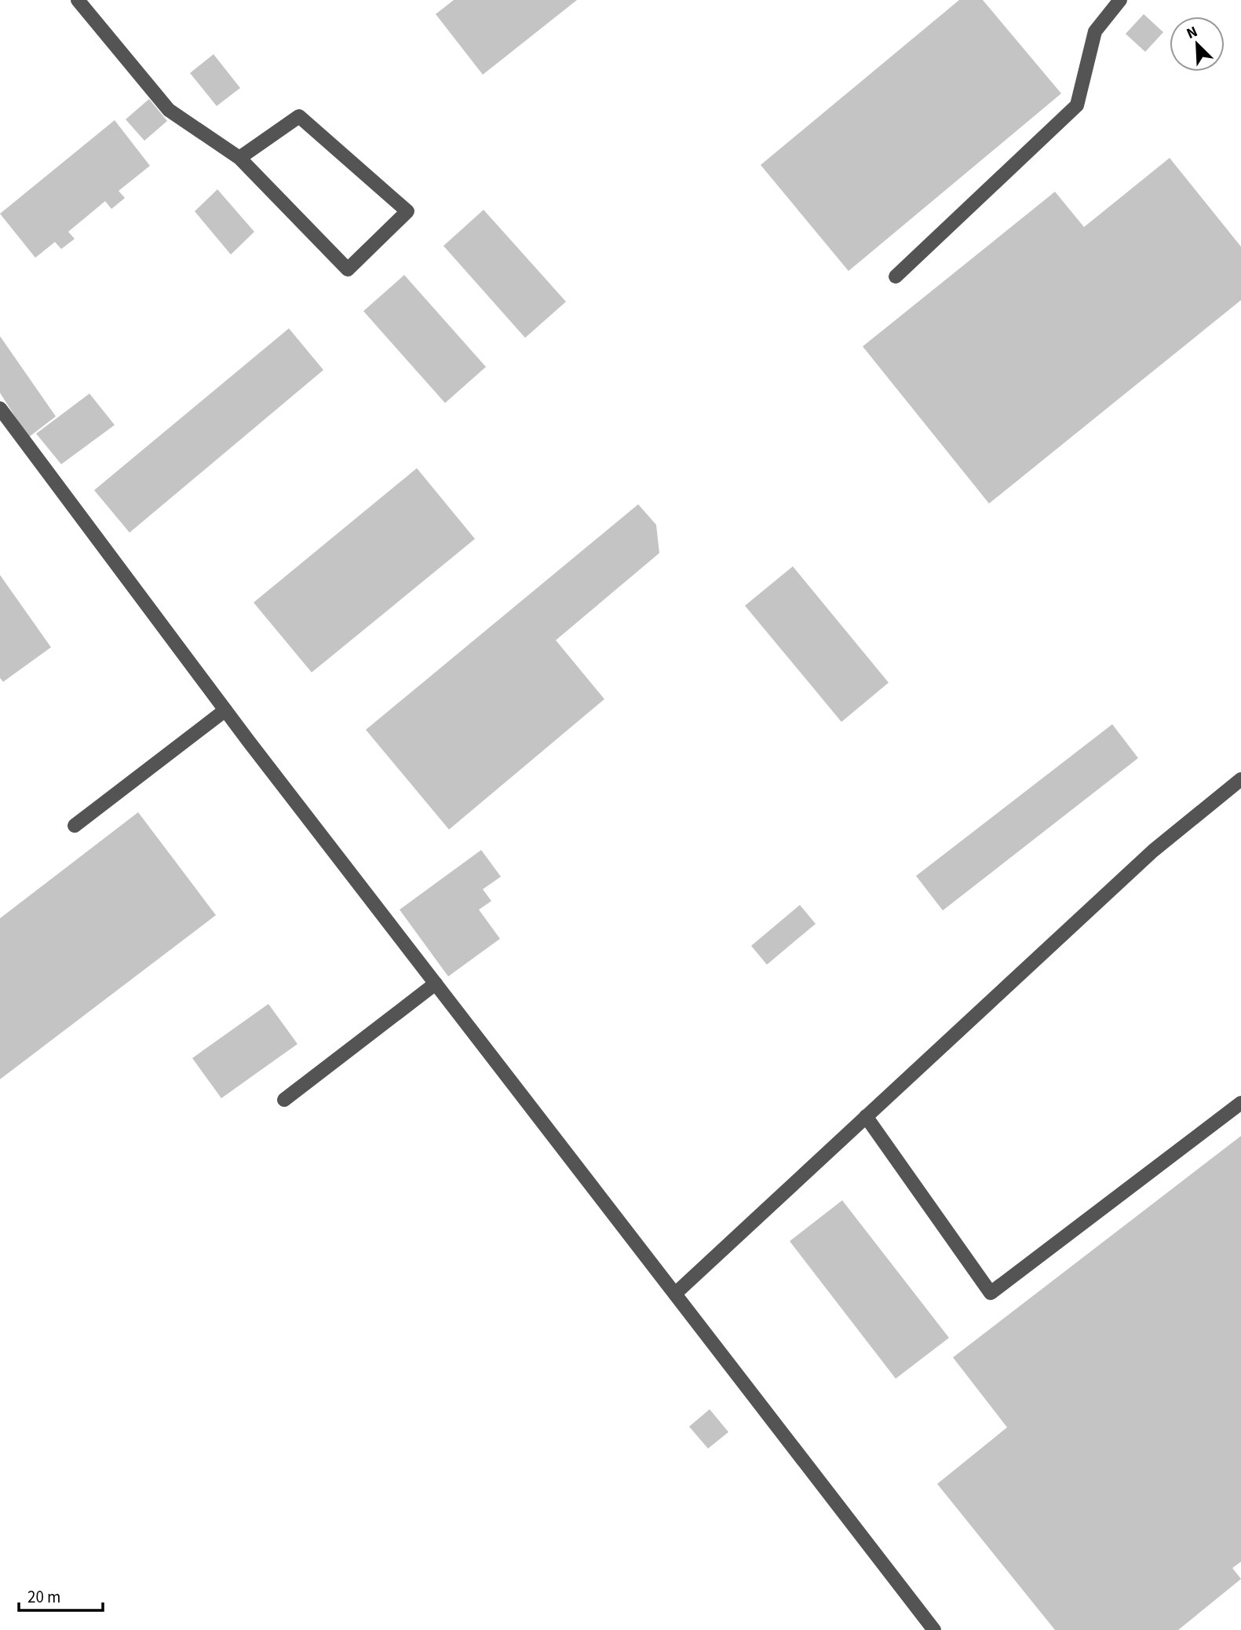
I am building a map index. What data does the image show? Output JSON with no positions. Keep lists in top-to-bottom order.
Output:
{
  "scale_bar": "20 m",
  "north": "top left"
}
